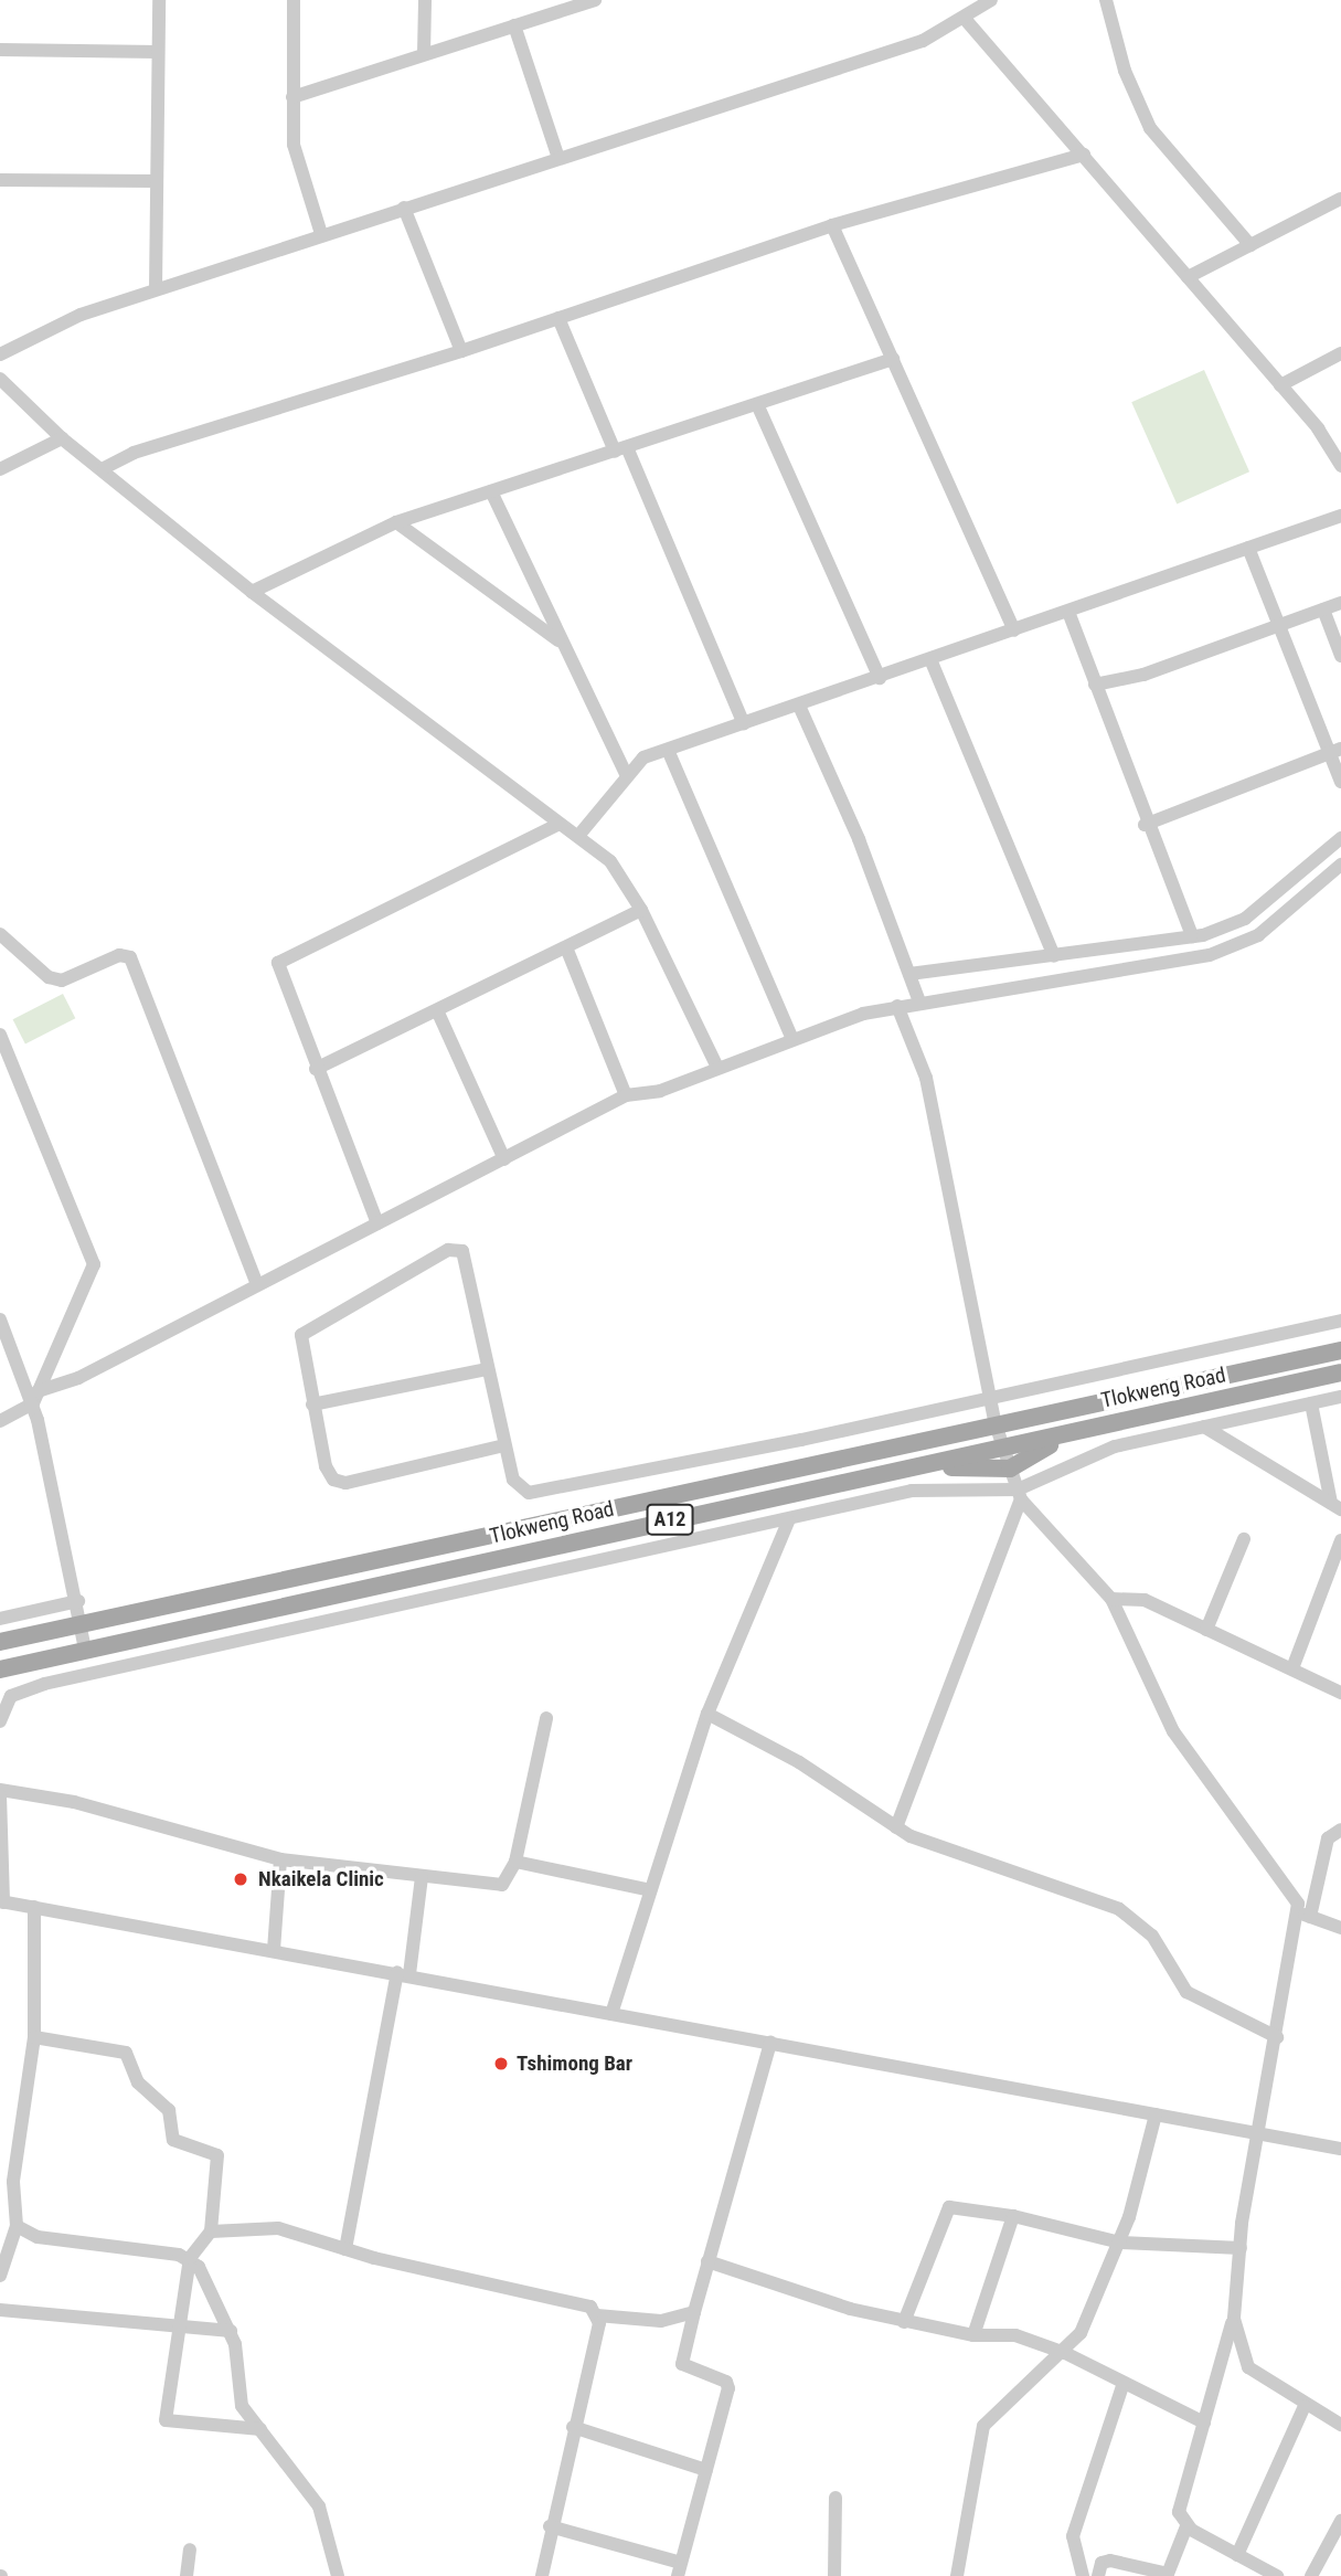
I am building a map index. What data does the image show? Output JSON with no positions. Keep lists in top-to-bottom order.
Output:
{
  "streets": {
    "main road": ["Tlokweng Road", "A12"]
  },
  "places": ["Nkaikela Clinic", "Tshimong Bar"]
}
